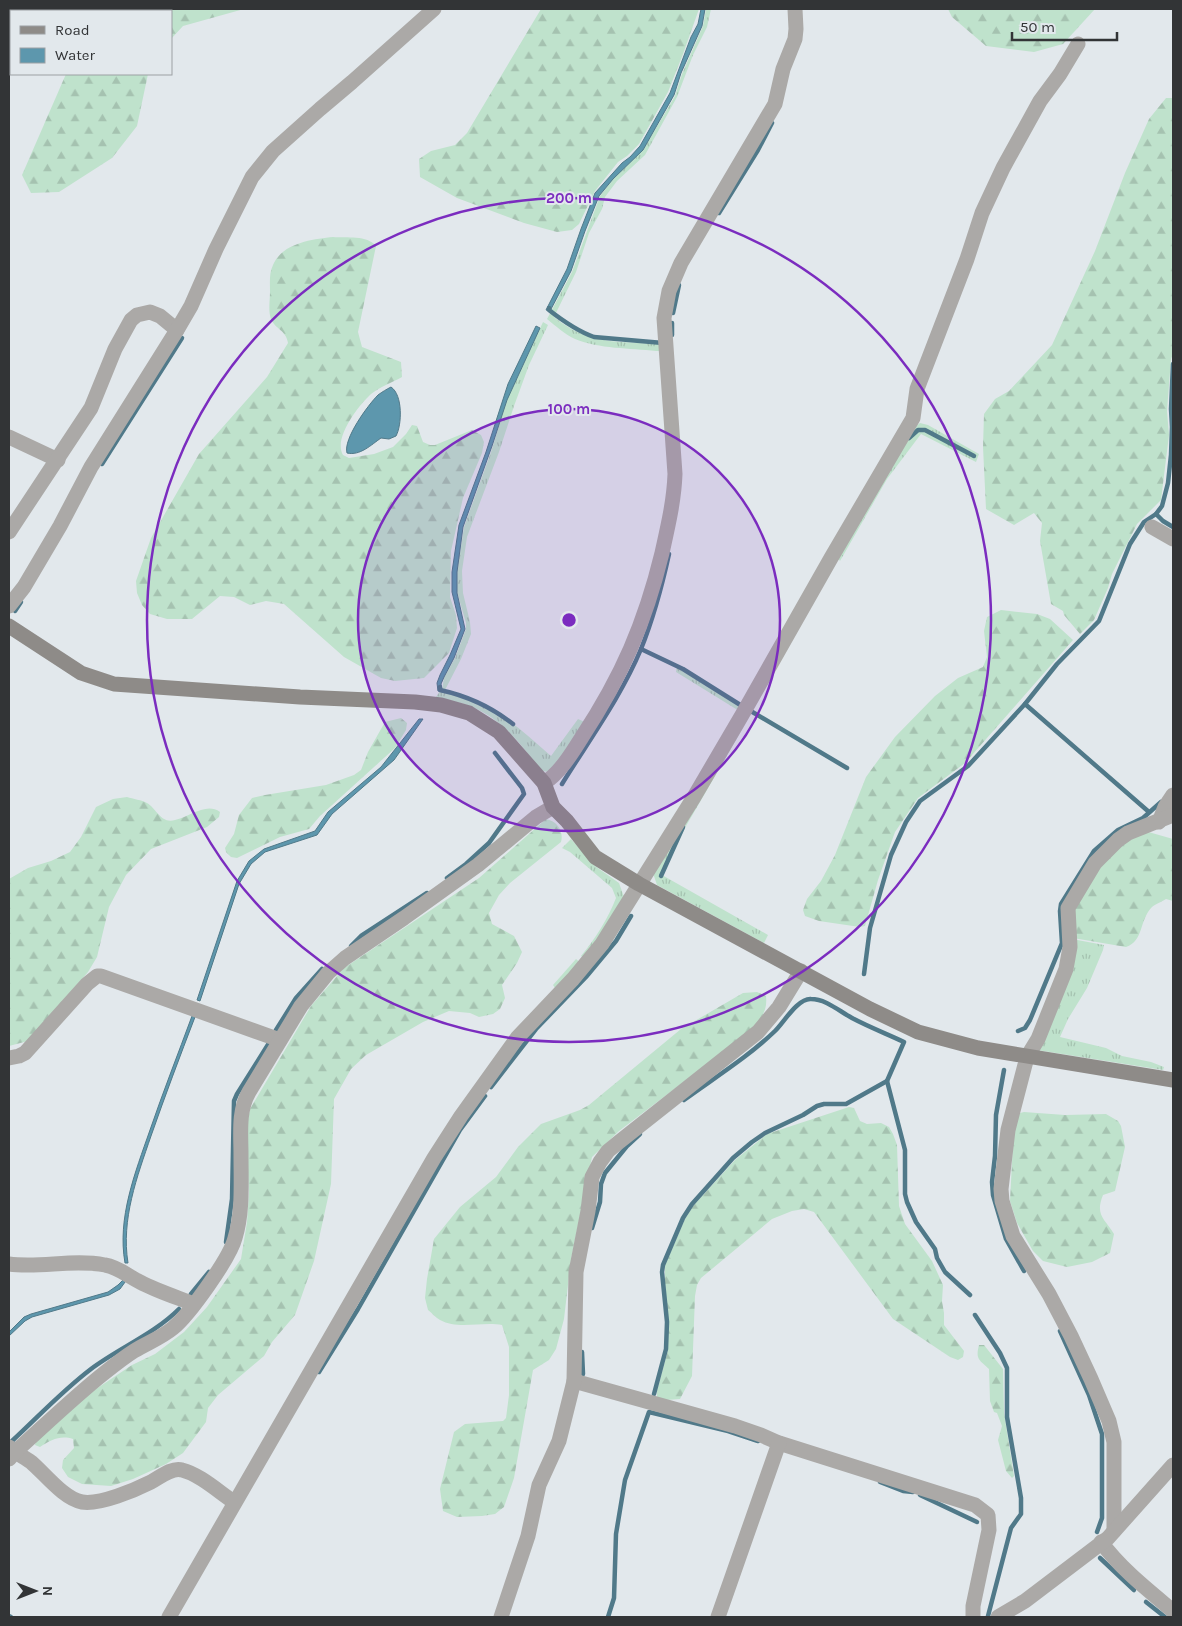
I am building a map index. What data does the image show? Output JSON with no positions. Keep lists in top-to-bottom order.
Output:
{
  "legend": ["Road", "Water"],
  "scale_bar": "50 m",
  "north": "right",
  "rings": ["200 m", "100 m"]
}
